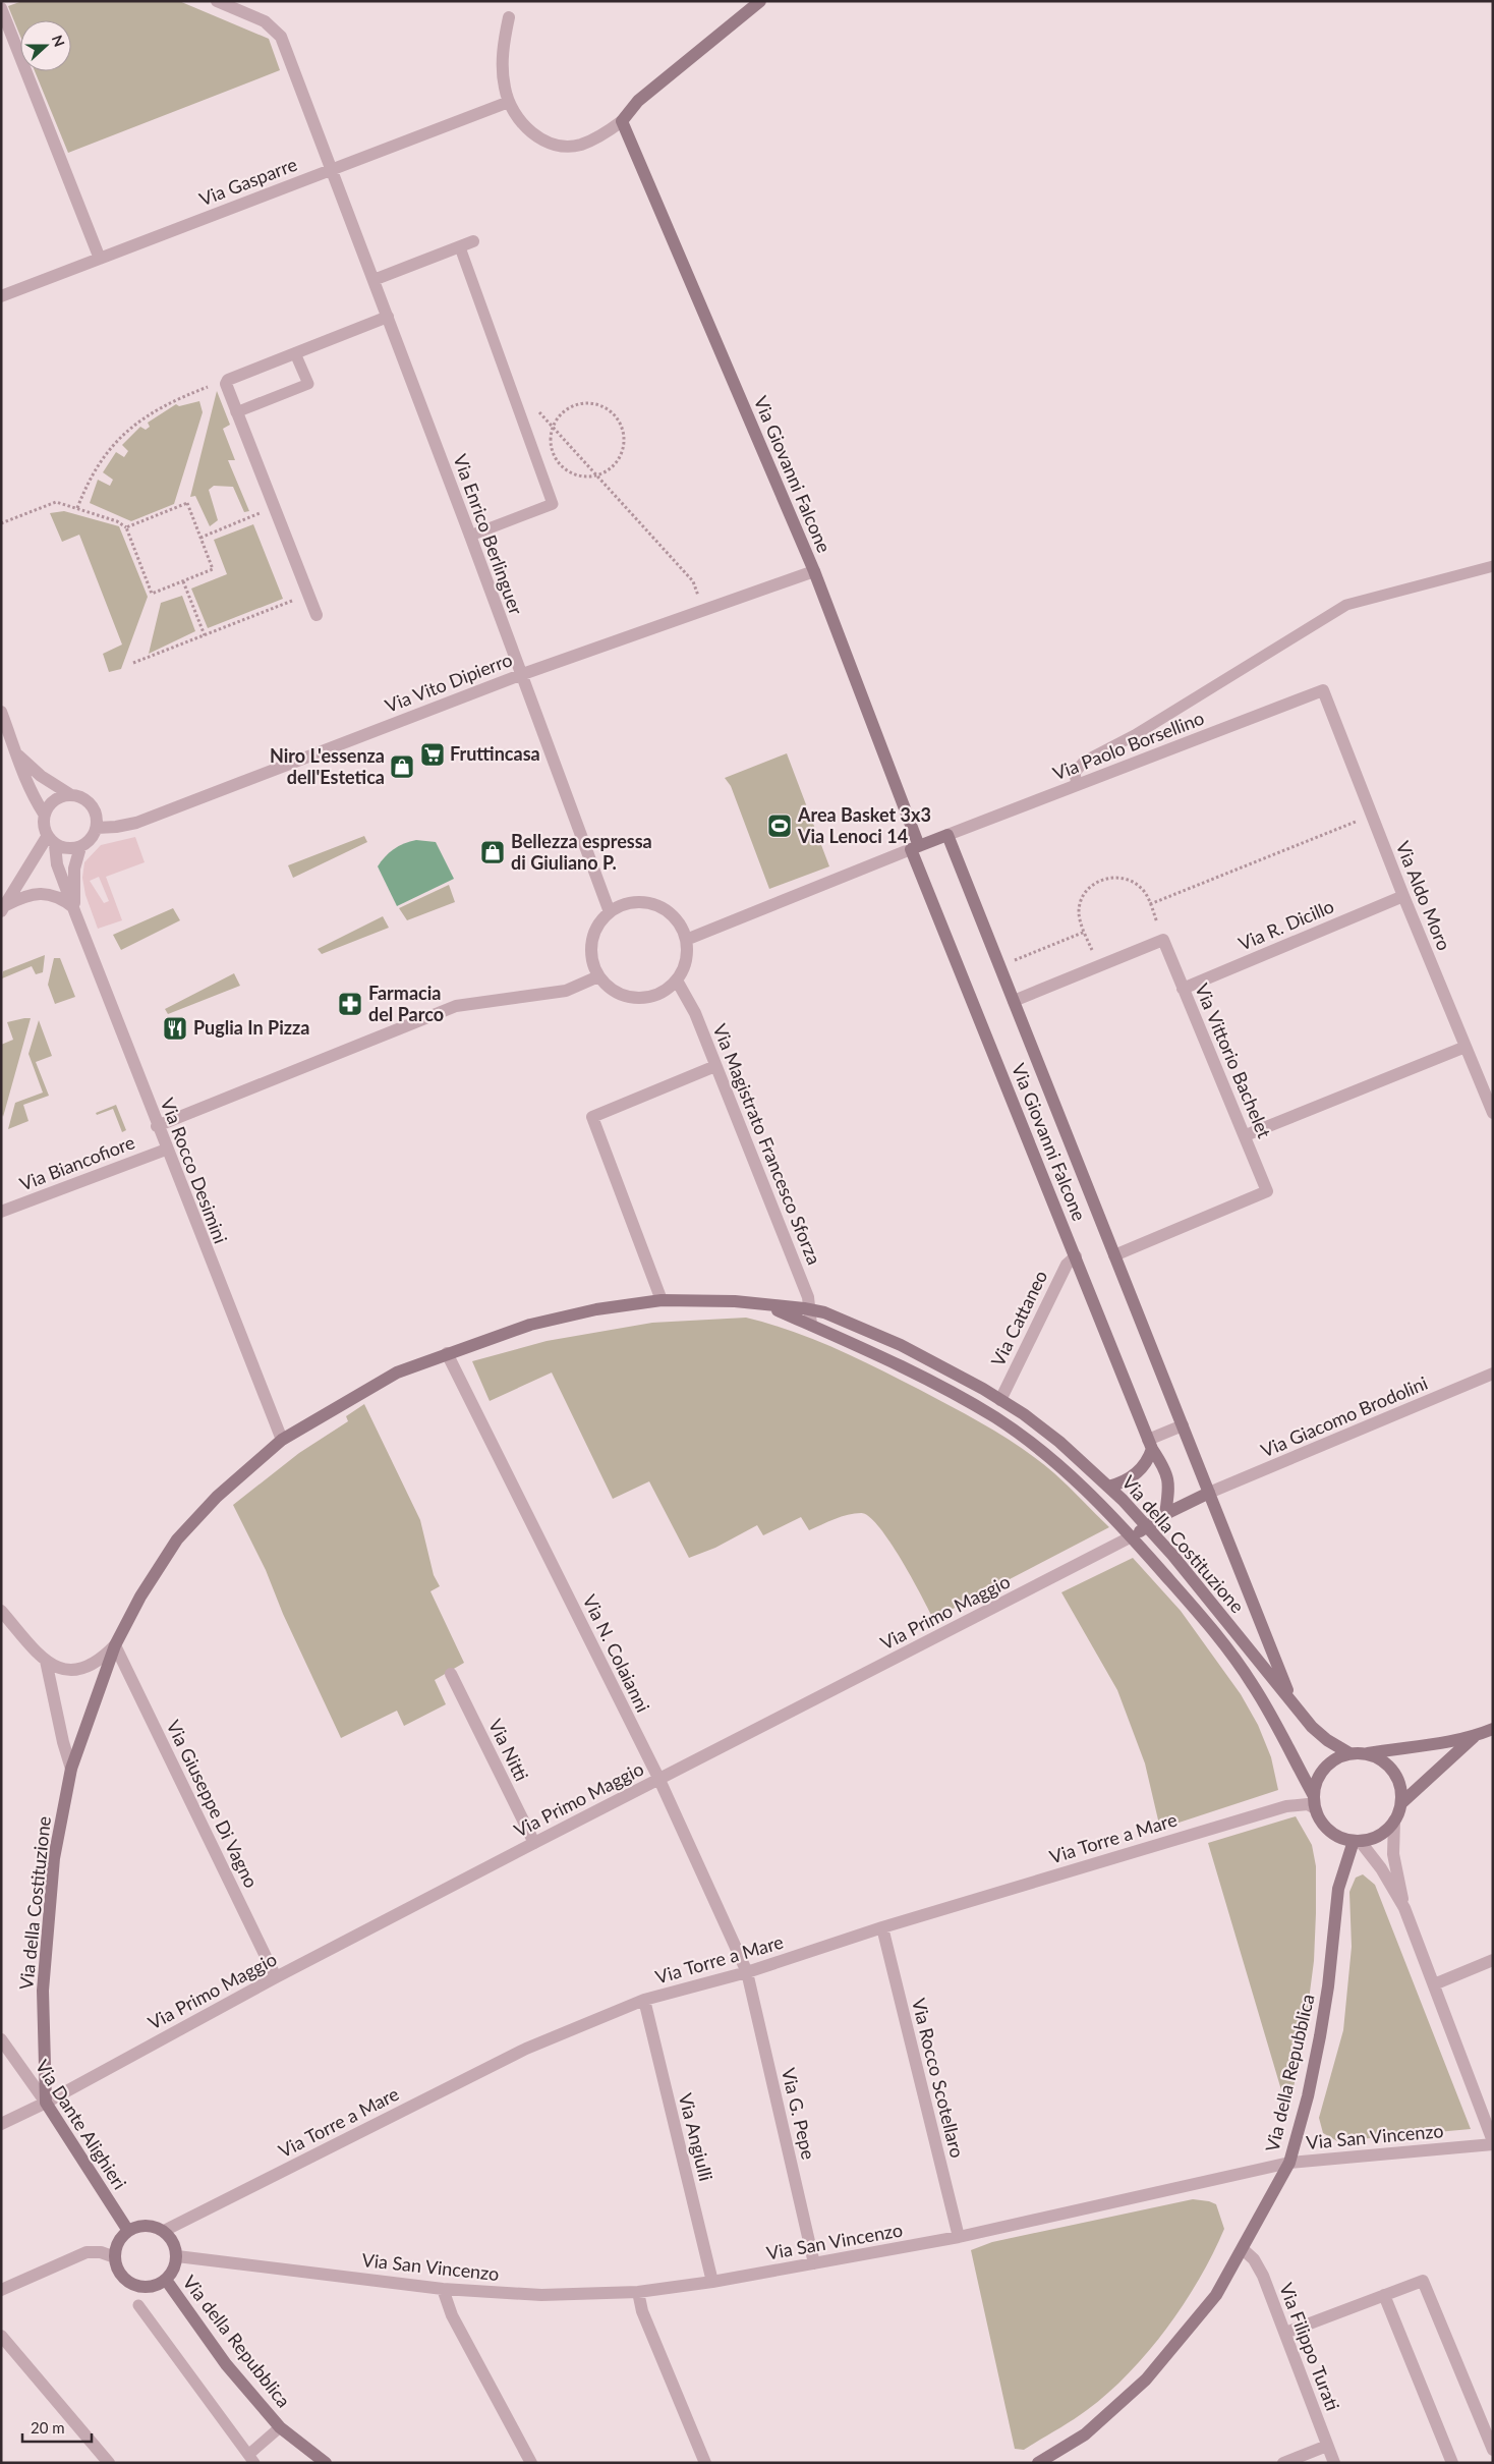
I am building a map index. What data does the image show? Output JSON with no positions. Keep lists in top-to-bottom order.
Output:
{
  "streets": {
    "street": [
      "Via Gasparre",
      "Via Giovanni Falcone",
      "Via Enrico Berlinguer",
      "Via Vito Dipierro",
      "Via Paolo Borsellino",
      "Via Aldo Moro",
      "Via R. Dicillo",
      "Via Vittorio Bachelet",
      "Via Magistrato Francesco Sforza",
      "Via Biancofiore",
      "Via Rocco Desimini",
      "Via Cattaneo",
      "Via Giacomo Brodolini",
      "Via della Costituzione",
      "Via Primo Maggio",
      "Via N. Colaianni",
      "Via Nitti",
      "Via Giuseppe Di Vagno",
      "Via Torre a Mare",
      "Via della Repubblica",
      "Via Rocco Scotellaro",
      "Via G. Pepe",
      "Via Dante Alighieri",
      "Via Angiulli",
      "Via San Vincenzo",
      "Via Filippo Turati"
    ]
  },
  "crossings": [
    ["Via Gasparre", "Via Enrico Berlinguer"],
    ["Via Giovanni Falcone", "Via Vito Dipierro"],
    ["Via Giovanni Falcone", "Via Cattaneo"],
    ["Via Enrico Berlinguer", "Via Vito Dipierro"],
    ["Via Enrico Berlinguer", "Via Magistrato Francesco Sforza"],
    ["Via Vito Dipierro", "Via Rocco Desimini"],
    ["Via Paolo Borsellino", "Via Aldo Moro"],
    ["Via Aldo Moro", "Via R. Dicillo"],
    ["Via R. Dicillo", "Via Vittorio Bachelet"],
    ["Via Magistrato Francesco Sforza", "Via della Costituzione"],
    ["Via Biancofiore", "Via Rocco Desimini"],
    ["Via Rocco Desimini", "Via della Costituzione"],
    ["Via Cattaneo", "Via della Costituzione"],
    ["Via della Costituzione", "Via Primo Maggio"],
    ["Via della Costituzione", "Via N. Colaianni"],
    ["Via della Costituzione", "Via Giuseppe Di Vagno"],
    ["Via della Costituzione", "Via Torre a Mare"],
    ["Via della Costituzione", "Via della Repubblica"],
    ["Via della Costituzione", "Via Dante Alighieri"],
    ["Via Primo Maggio", "Via N. Colaianni"],
    ["Via Primo Maggio", "Via Nitti"],
    ["Via Primo Maggio", "Via Giuseppe Di Vagno"],
    ["Via Primo Maggio", "Via Dante Alighieri"],
    ["Via N. Colaianni", "Via Torre a Mare"],
    ["Via N. Colaianni", "Via G. Pepe"],
    ["Via Torre a Mare", "Via della Repubblica"],
    ["Via Torre a Mare", "Via Rocco Scotellaro"],
    ["Via Torre a Mare", "Via G. Pepe"],
    ["Via Torre a Mare", "Via Dante Alighieri"],
    ["Via Torre a Mare", "Via Angiulli"],
    ["Via Torre a Mare", "Via San Vincenzo"],
    ["Via della Repubblica", "Via Dante Alighieri"],
    ["Via della Repubblica", "Via San Vincenzo"],
    ["Via della Repubblica", "Via Filippo Turati"],
    ["Via Rocco Scotellaro", "Via San Vincenzo"],
    ["Via G. Pepe", "Via San Vincenzo"],
    ["Via Dante Alighieri", "Via San Vincenzo"],
    ["Via Angiulli", "Via San Vincenzo"]
  ],
  "places": {
    "supermarket": ["Fruttincasa"],
    "shop": ["Niro L'essenza dell'Estetica", "Bellezza espressa di Giuliano P."],
    "sports": ["Area Basket 3x3 Via Lenoci 14"],
    "pharmacy": ["Farmacia del Parco"],
    "restaurant": ["Puglia In Pizza"]
  },
  "scale_bar": "20 m",
  "north": "right"
}
